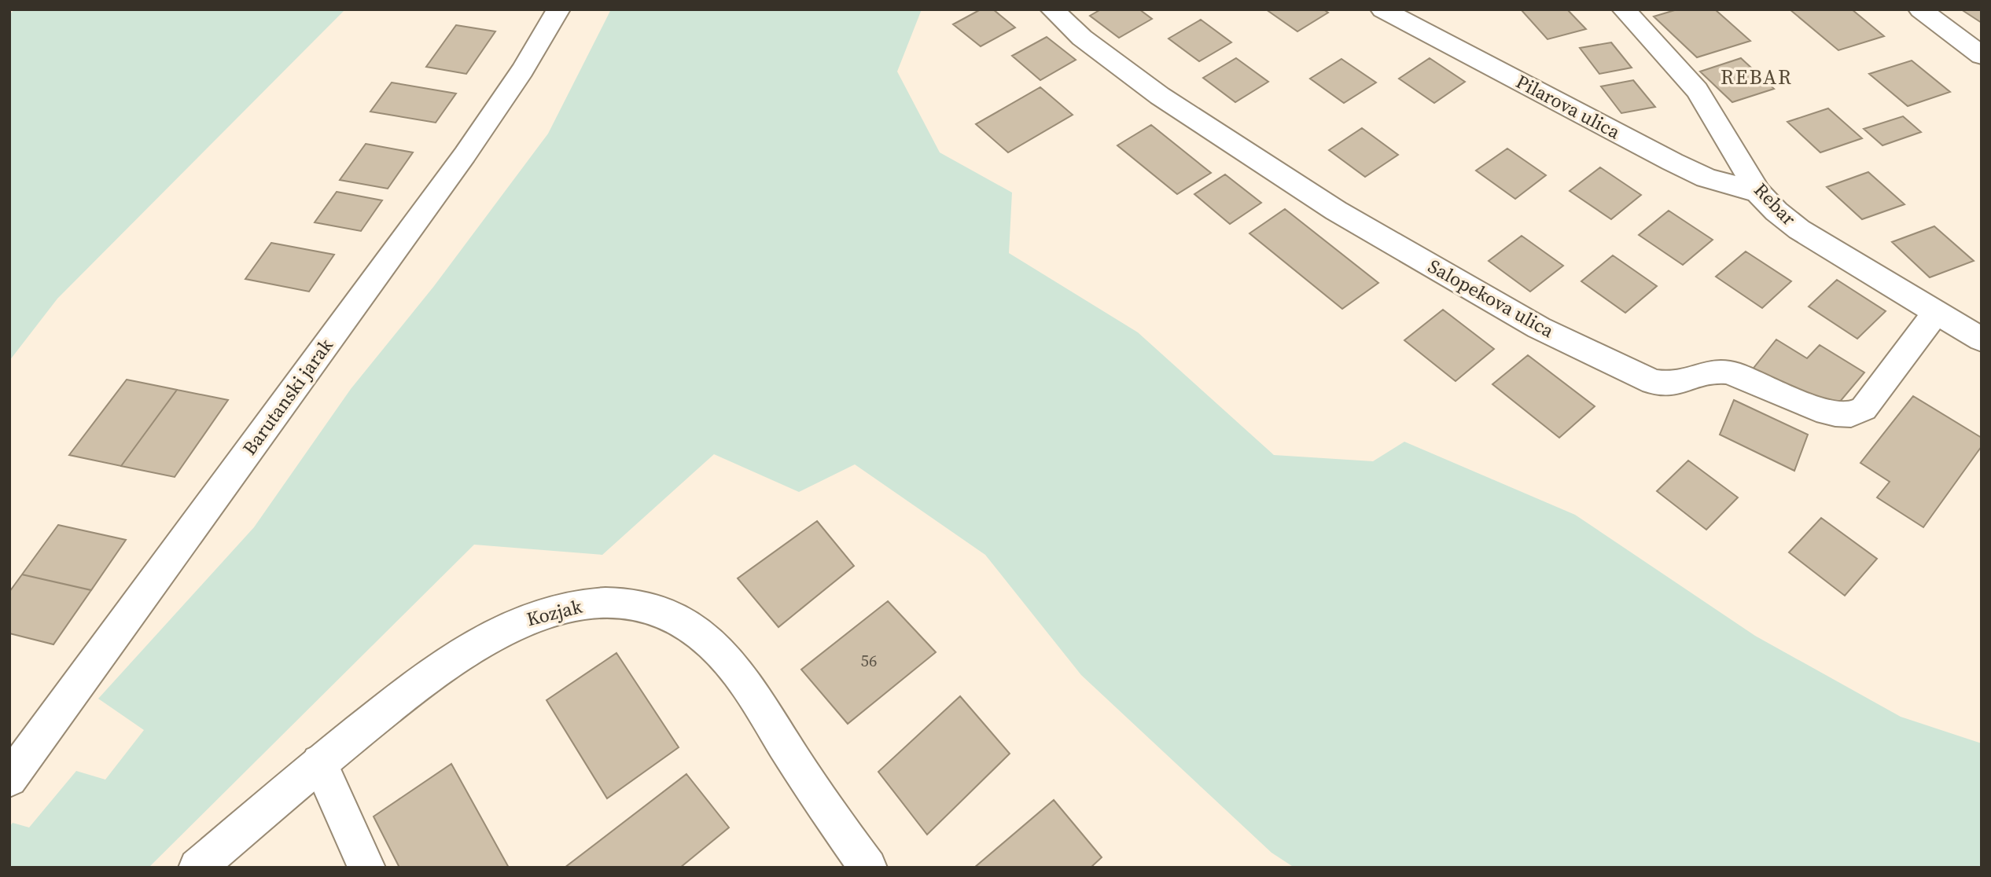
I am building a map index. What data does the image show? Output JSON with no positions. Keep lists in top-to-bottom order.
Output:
{
  "streets": {
    "street": [
      "Pilarova ulica",
      "Rebar",
      "Salopekova ulica",
      "Barutanski jarak",
      "Kozjak"
    ]
  },
  "crossings": [
    ["Pilarova ulica", "Rebar"],
    ["Rebar", "Salopekova ulica"]
  ],
  "districts": ["REBAR"],
  "house_numbers": ["56"]
}
